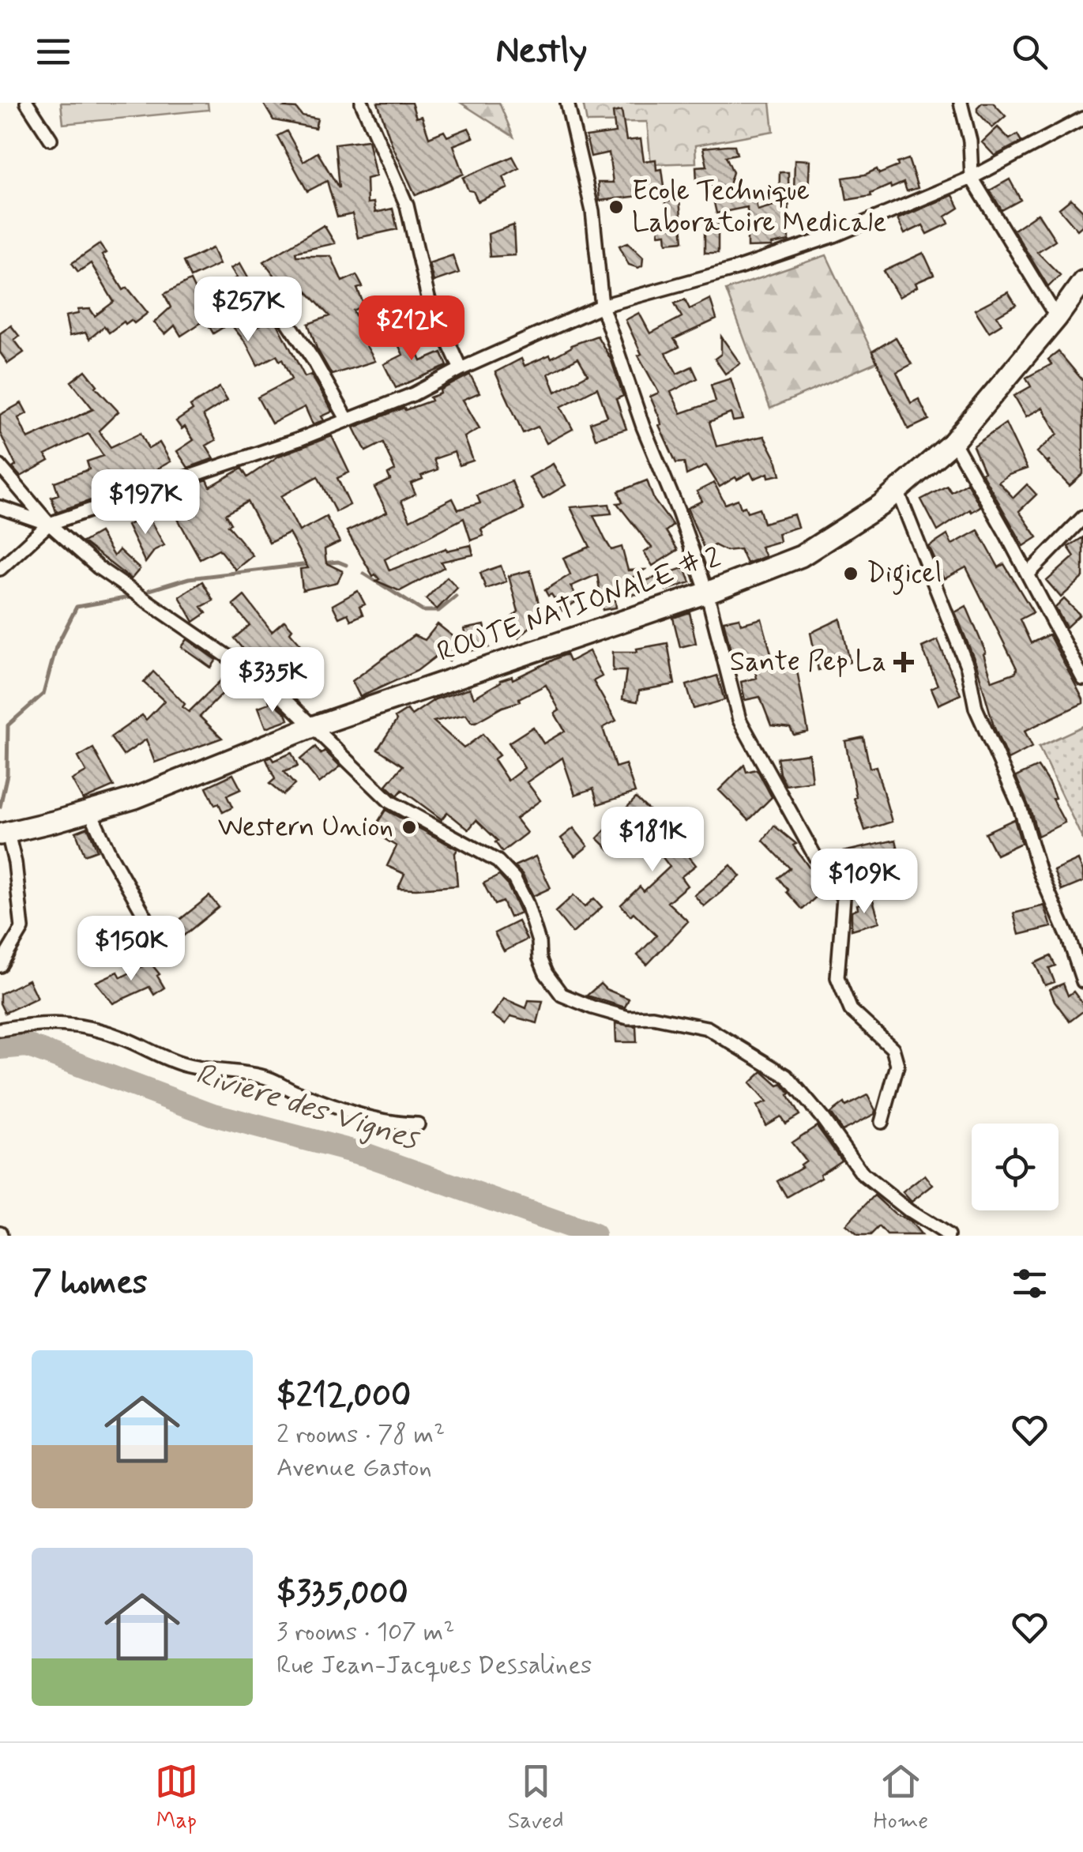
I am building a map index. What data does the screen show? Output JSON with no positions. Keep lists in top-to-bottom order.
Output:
{
  "streets": {
    "main road": ["ROUTE NATIONALE # 2"]
  },
  "water": ["Riviere des Vignes"],
  "places": {
    "other": ["Ecole Technique Laboratoire Medicale", "Digicel", "Western Union"],
    "health": ["Sante Pep La"]
  },
  "page": {
    "header": "Nestly",
    "price": [
      "$257K",
      "$212K",
      "$197K",
      "$335K",
      "$181K",
      "$109K",
      "$150K"
    ],
    "heading": "7 homes",
    "list": [
      {
        "name": "$212,000",
        "note": "2 rooms · 78 m² · Avenue Gaston"
      },
      {
        "name": "$335,000",
        "note": "3 rooms · 107 m² · Rue Jean-Jacques Dessalines"
      }
    ],
    "tabs": ["Map", "Saved", "Home"]
  }
}
